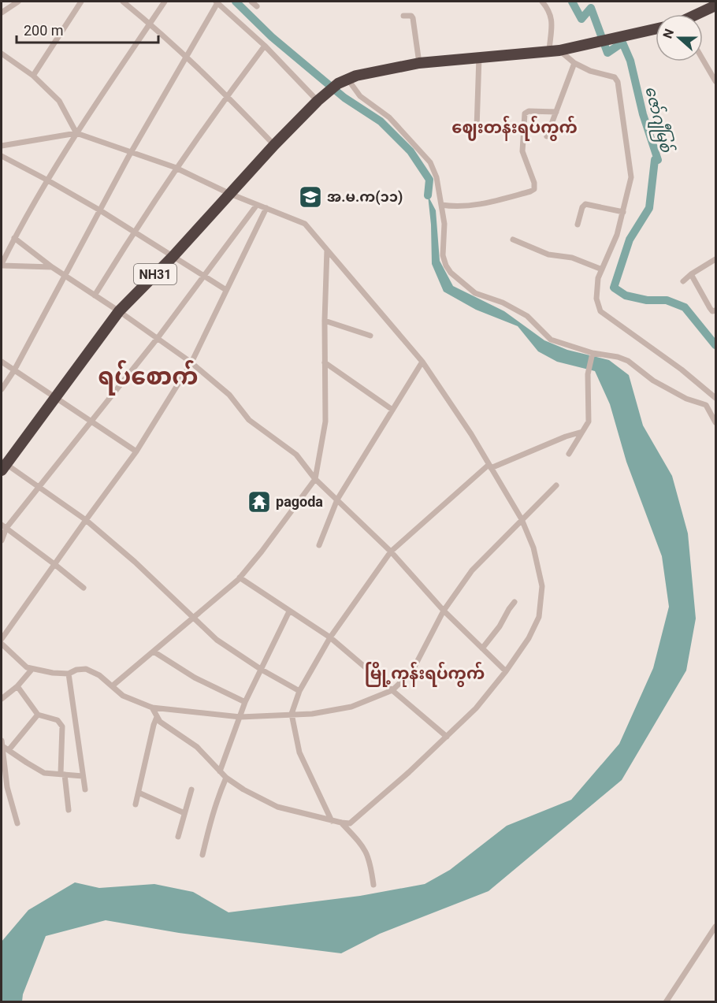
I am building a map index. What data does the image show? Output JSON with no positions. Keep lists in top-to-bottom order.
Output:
{
  "streets": {
    "highway": ["NH31"]
  },
  "districts": ["ဈေးတန်းရပ်ကွက်", "ရပ်စောက်", "မြို့ကုန်းရပ်ကွက်"],
  "water": ["ဇော်ဂျီမြစ်"],
  "places": {
    "school or university": ["အ.မ.က(၁၁)"],
    "temple": ["pagoda"]
  },
  "scale_bar": "200 m",
  "north": "left"
}
